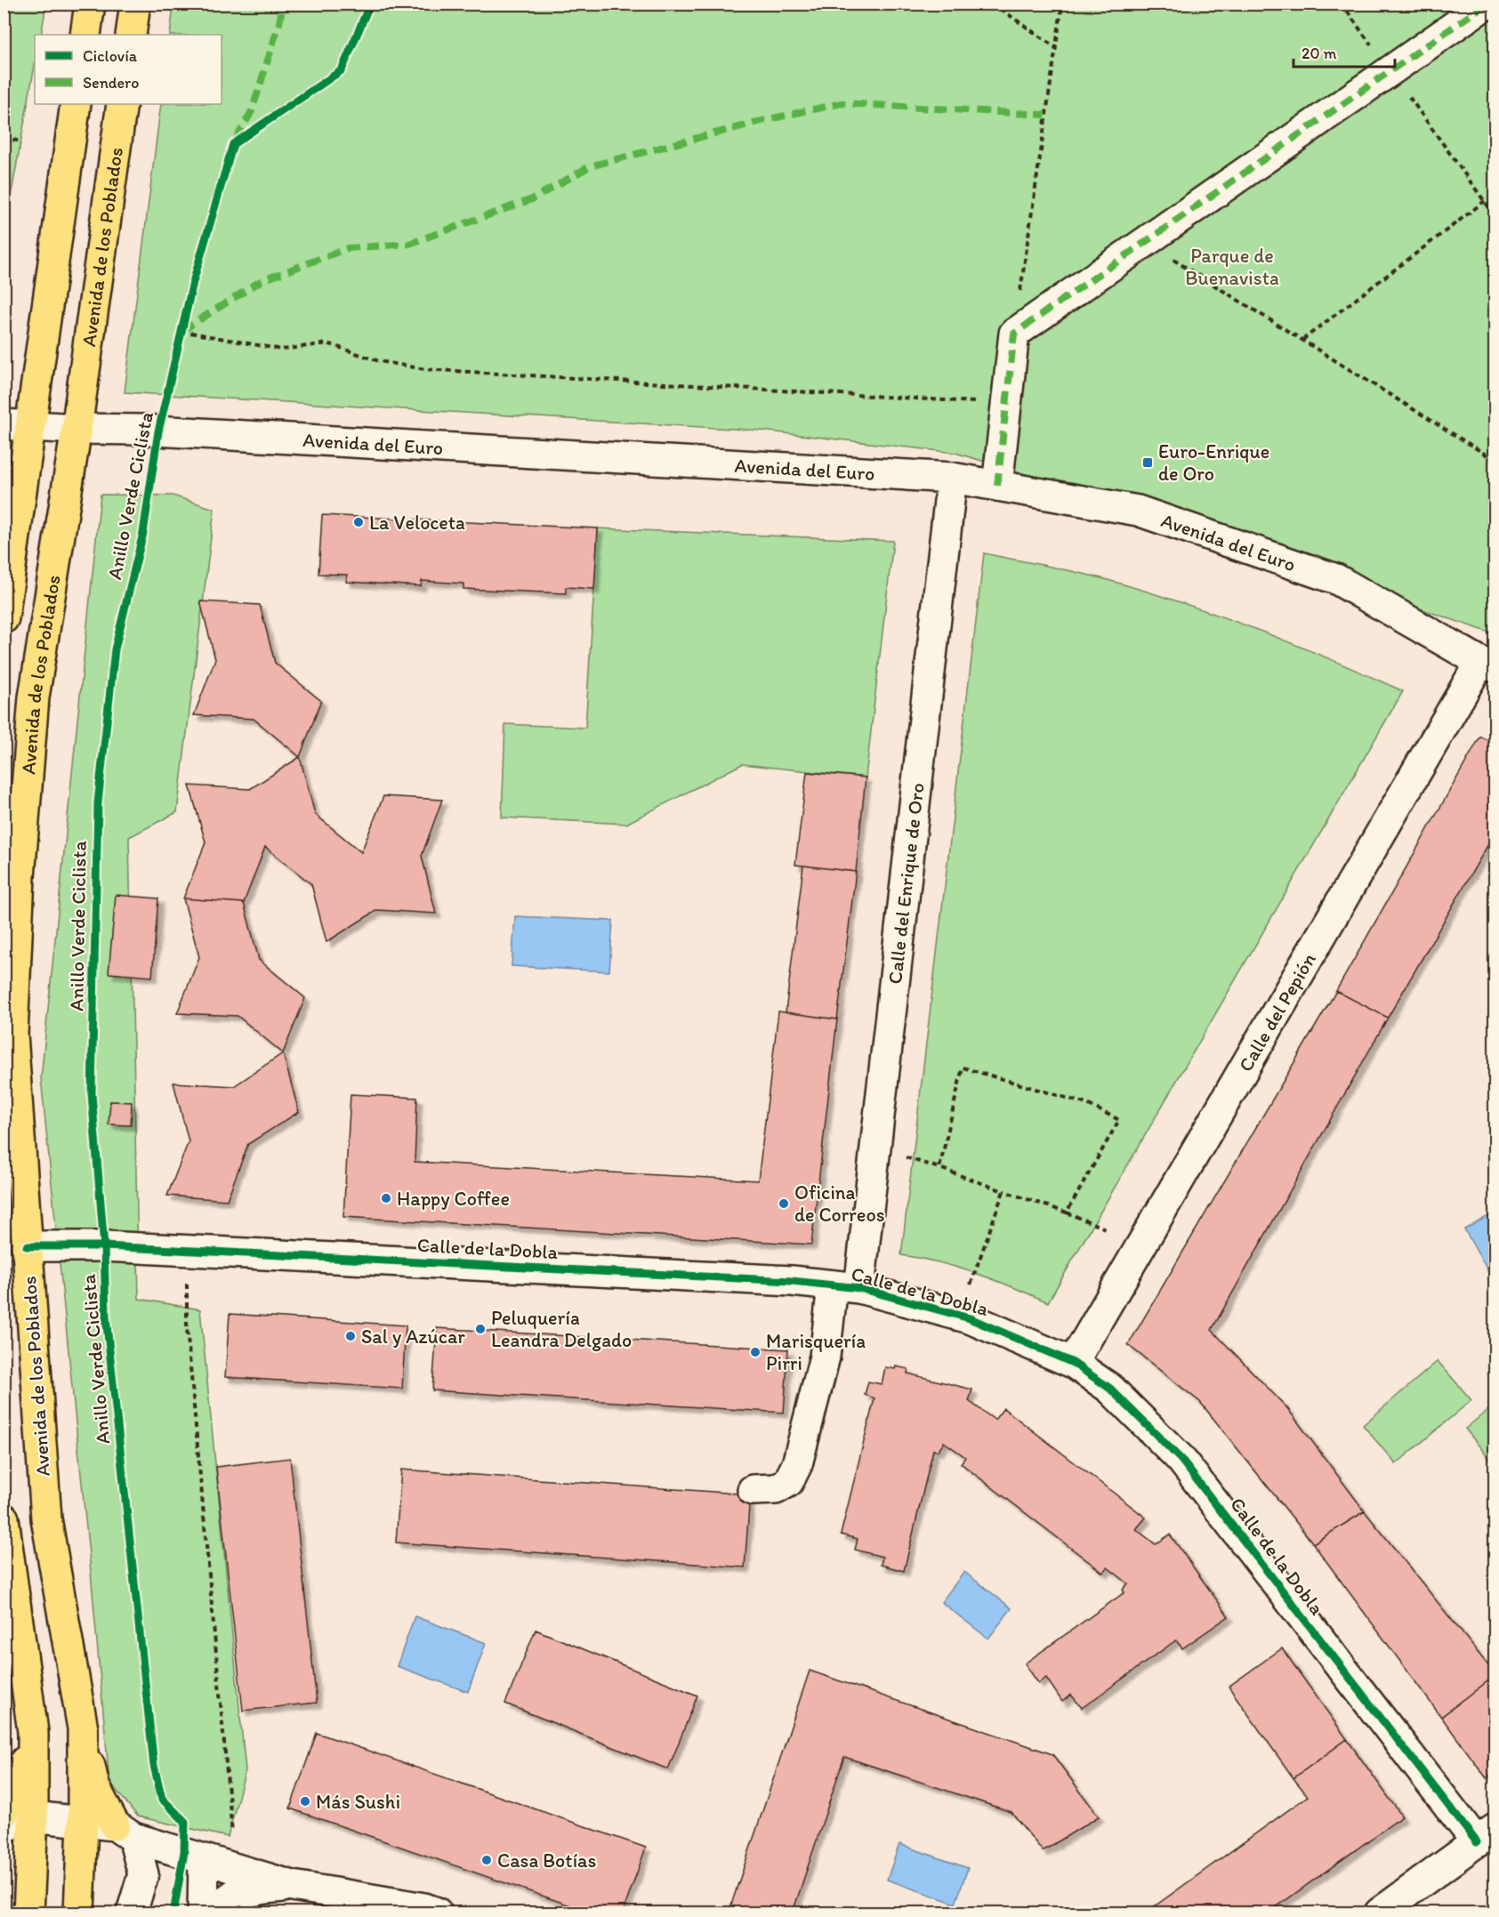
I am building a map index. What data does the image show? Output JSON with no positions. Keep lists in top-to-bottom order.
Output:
{
  "streets": {
    "main road": ["Avenida de los Poblados"],
    "street": [
      "Avenida del Euro",
      "Calle del Enrique de Oro",
      "Calle del Pepión",
      "Calle de la Dobla"
    ],
    "cycle path": ["Anillo Verde Ciclista"]
  },
  "crossings": [
    ["Avenida de los Poblados", "Avenida del Euro"],
    ["Avenida de los Poblados", "Calle de la Dobla"],
    ["Avenida del Euro", "Calle del Enrique de Oro"],
    ["Avenida del Euro", "Calle del Pepión"],
    ["Calle del Enrique de Oro", "Calle de la Dobla"],
    ["Calle del Pepión", "Calle de la Dobla"]
  ],
  "parks": ["Parque de Buenavista"],
  "places": {
    "transit": ["Euro-Enrique de Oro"],
    "other": [
      "La Veloceta",
      "Happy Coffee",
      "Oficina de Correos",
      "Peluquería Leandra Delgado",
      "Sal y Azúcar",
      "Marisquería Pirri",
      "Más Sushi",
      "Casa Botías"
    ]
  },
  "legend": ["Ciclovía", "Sendero"],
  "scale_bar": "20 m"
}
